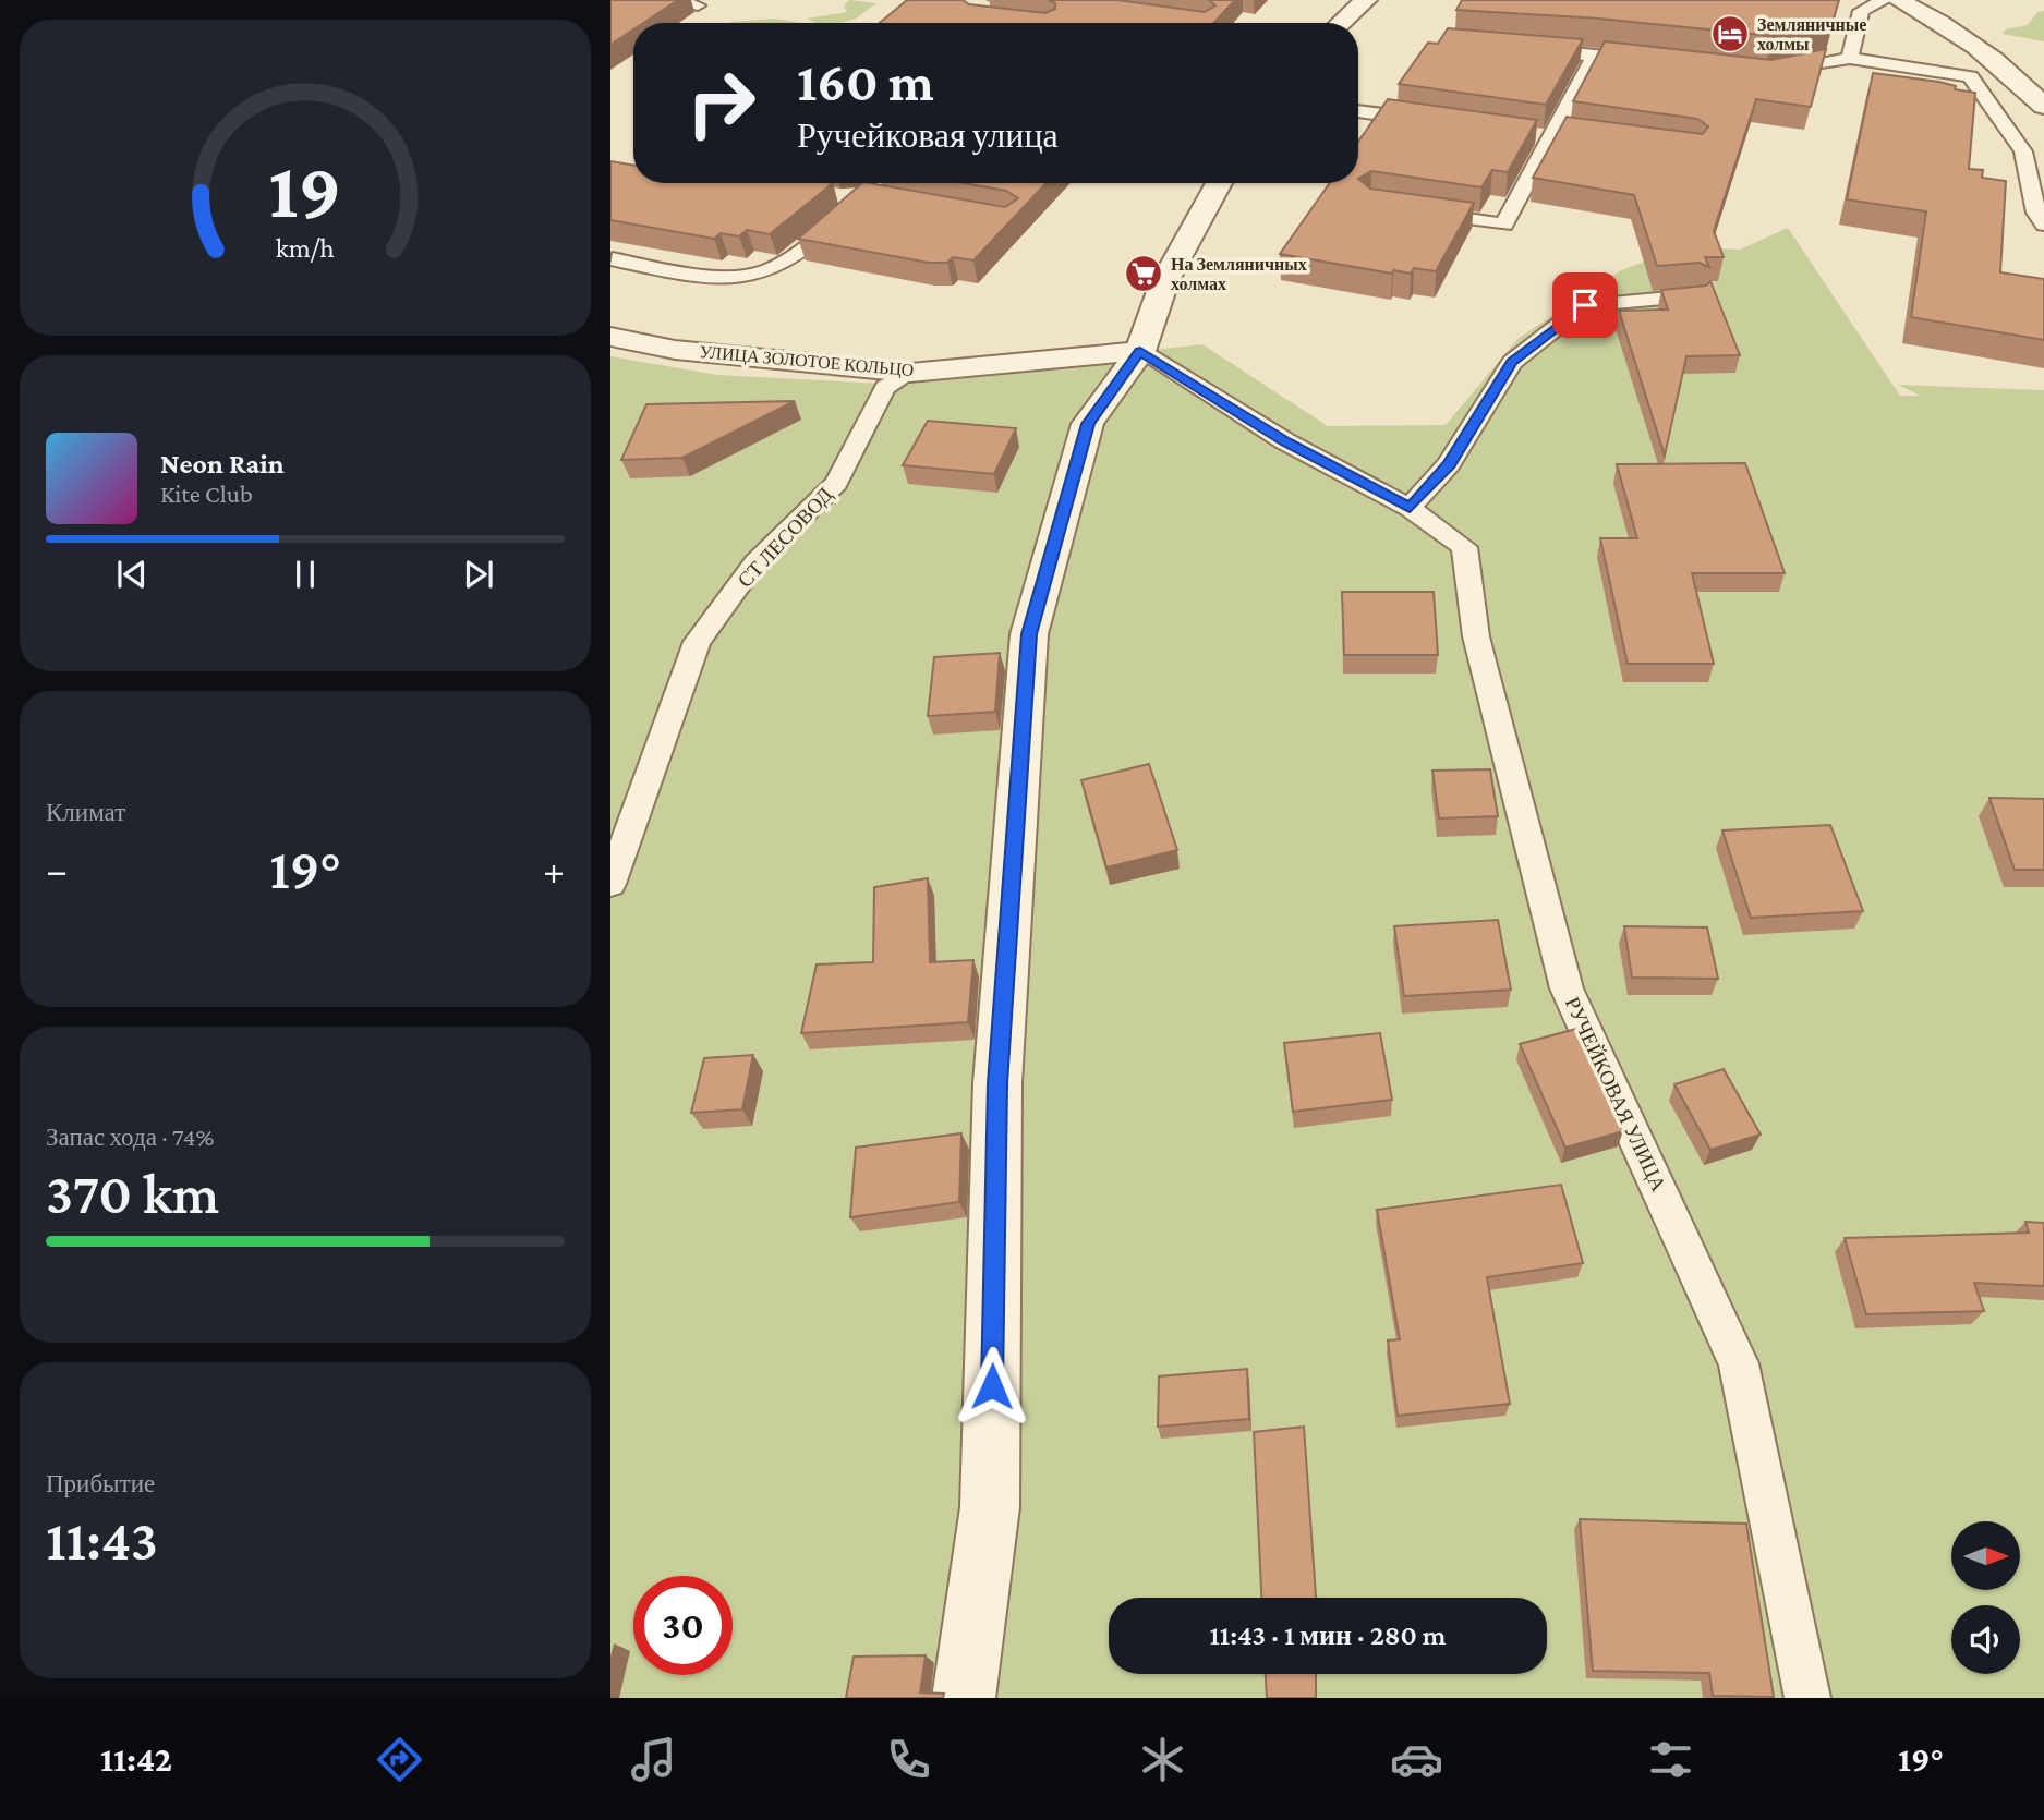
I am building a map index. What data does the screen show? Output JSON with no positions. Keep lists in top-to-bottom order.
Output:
{
  "streets": {
    "street": ["УЛИЦА ЗОЛОТОЕ КОЛЬЦО"],
    "lane": ["СТ ЛЕСОВОД", "РУЧЕЙКОВАЯ УЛИЦА"]
  },
  "crossings": [
    ["УЛИЦА ЗОЛОТОЕ КОЛЬЦО", "СТ ЛЕСОВОД"],
    ["УЛИЦА ЗОЛОТОЕ КОЛЬЦО", "РУЧЕЙКОВАЯ УЛИЦА"]
  ],
  "places": {
    "hotel": ["Земляничные холмы"],
    "supermarket": ["На Земляничных холмах"]
  },
  "north": "right",
  "page": {
    "turn": ["160 m", "Ручейковая улица"],
    "song": ["Neon Rain", "Kite Club"],
    "tile": [
      "Климат",
      ["Запас хода · 74%", "370 km"],
      ["Прибытие", "11:43"]
    ],
    "heat": ["−", "19°", "+"],
    "limit": "30",
    "trip": "11:43 · 1 мин · 280 m",
    "tabs": ["11:42", "19°"],
    "gauge": ["19", "km/h"]
  }
}
